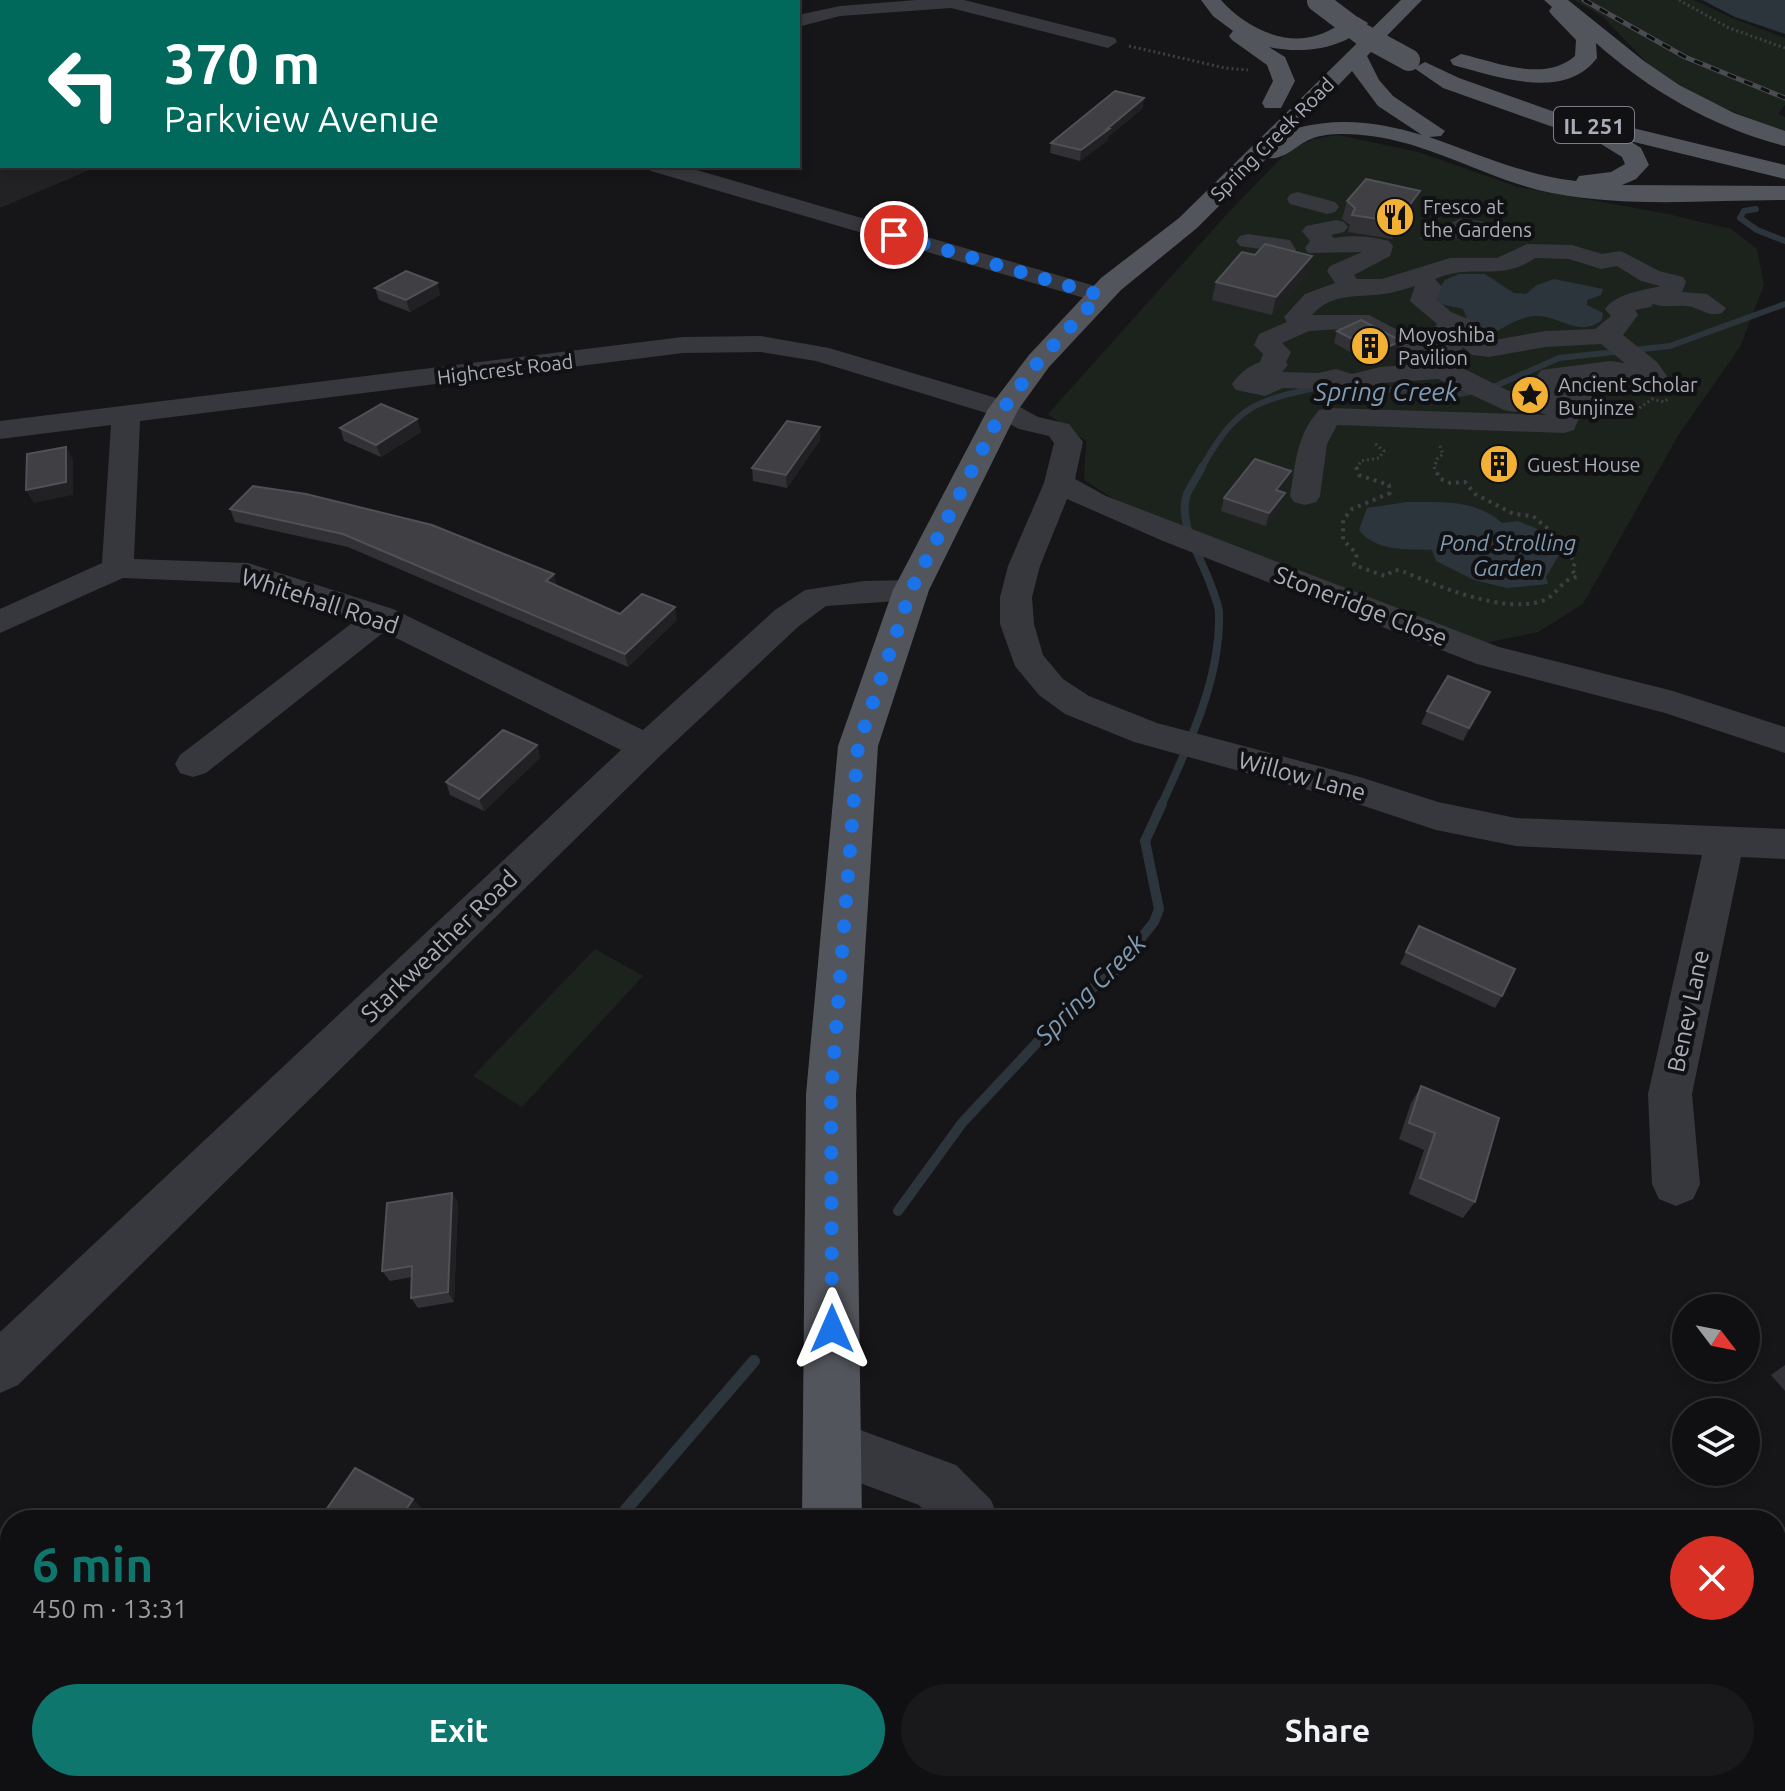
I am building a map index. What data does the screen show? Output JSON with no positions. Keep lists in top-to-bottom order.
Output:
{
  "streets": {
    "main road": ["IL 251", "Spring Creek Road"],
    "street": [
      "Highcrest Road",
      "Whitehall Road",
      "Stoneridge Close",
      "Willow Lane",
      "Starkweather Road",
      "Benev Lane"
    ]
  },
  "crossings": [
    ["Spring Creek Road", "Highcrest Road"],
    ["Spring Creek Road", "Starkweather Road"],
    ["Whitehall Road", "Starkweather Road"],
    ["Stoneridge Close", "Willow Lane"],
    ["Willow Lane", "Benev Lane"]
  ],
  "water": ["Spring Creek", "Pond Strolling Garden"],
  "places": {
    "restaurant": ["Fresco at the Gardens"],
    "building": ["Moyoshiba Pavilion", "Guest House"],
    "place": ["Ancient Scholar Bunjinze"]
  },
  "north": "bottom right",
  "page": {
    "turn": ["370 m", "Parkview Avenue"],
    "heading": ["6 min", "450 m · 13:31"],
    "buttons": ["Exit", "Share"]
  }
}
